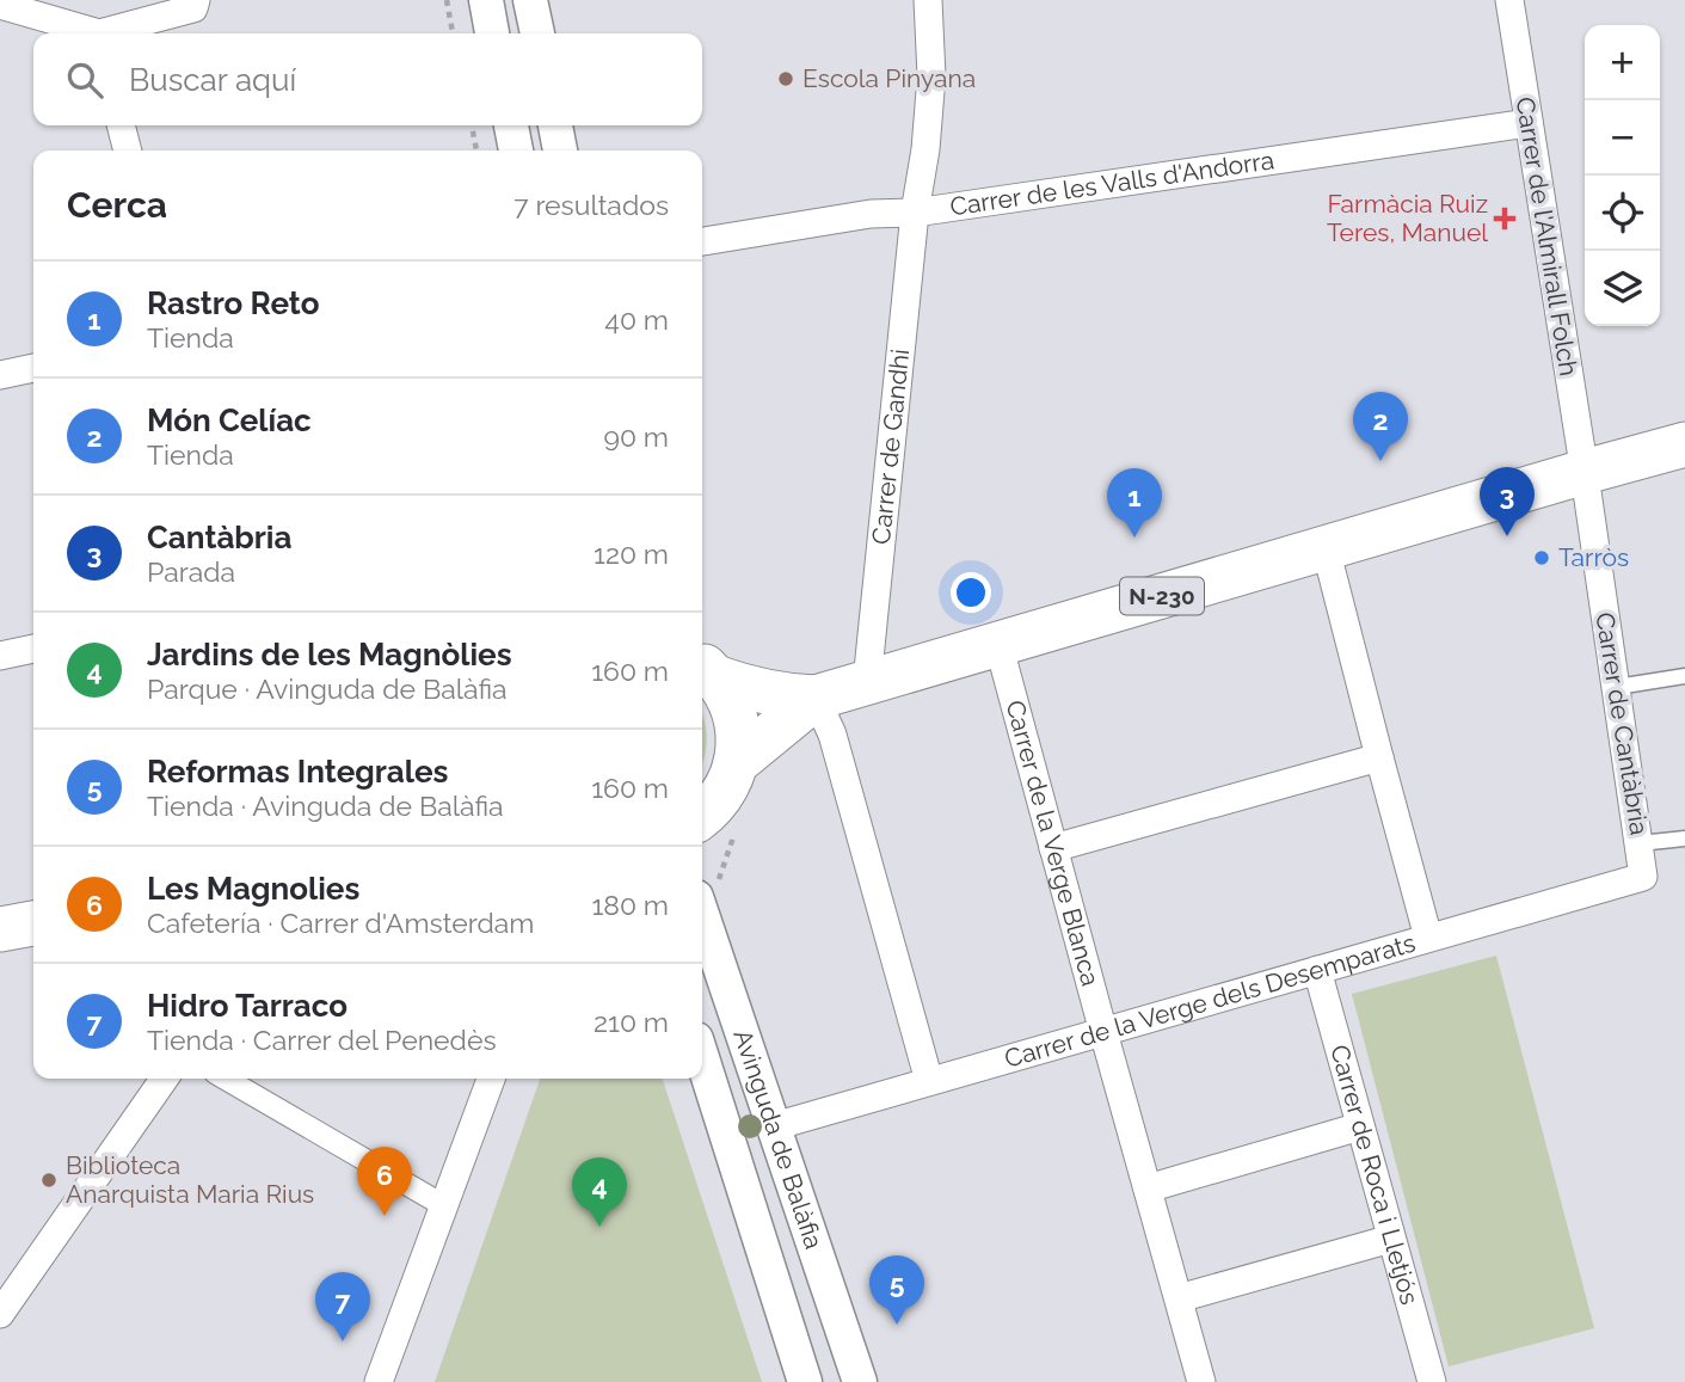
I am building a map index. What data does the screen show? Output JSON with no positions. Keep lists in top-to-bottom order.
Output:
{
  "streets": {
    "main road": ["N-230"],
    "street": [
      "Carrer de les Valls d'Andorra",
      "Carrer de l'Almirall Folch",
      "Carrer de Gandhi",
      "Carrer de Cantàbria",
      "Carrer de la Verge Blanca",
      "Carrer de la Verge dels Desemparats",
      "Avinguda de Balàfia",
      "Carrer de Roca i Lletjós"
    ]
  },
  "crossings": [
    ["Carrer de les Valls d'Andorra", "Carrer de l'Almirall Folch"],
    ["Carrer de les Valls d'Andorra", "Carrer de Gandhi"],
    ["Carrer de l'Almirall Folch", "N-230"],
    ["Carrer de l'Almirall Folch", "Carrer de Cantàbria"],
    ["Carrer de Gandhi", "N-230"],
    ["N-230", "Carrer de Cantàbria"],
    ["N-230", "Carrer de la Verge Blanca"],
    ["Carrer de Cantàbria", "Carrer de la Verge dels Desemparats"],
    ["Carrer de la Verge Blanca", "Carrer de la Verge dels Desemparats"],
    ["Carrer de la Verge dels Desemparats", "Avinguda de Balàfia"],
    ["Carrer de la Verge dels Desemparats", "Carrer de Roca i Lletjós"]
  ],
  "places": {
    "other": ["Escola Pinyana", "Tarròs", "Biblioteca Anarquista Maria Rius"],
    "health": ["Farmàcia Ruiz Teres, Manuel"]
  },
  "page": {
    "map_buttons": ["+", "−"],
    "search": "Buscar aquí",
    "heading": ["Cerca", "7 resultados"],
    "list": [
      {
        "mark": "1",
        "name": "Rastro Reto",
        "note": "Tienda",
        "value": "40 m"
      },
      {
        "mark": "2",
        "name": "Món Celíac",
        "note": "Tienda",
        "value": "90 m"
      },
      {
        "mark": "3",
        "name": "Cantàbria",
        "note": "Parada",
        "value": "120 m"
      },
      {
        "mark": "4",
        "name": "Jardins de les Magnòlies",
        "note": "Parque · Avinguda de Balàfia",
        "value": "160 m"
      },
      {
        "mark": "5",
        "name": "Reformas Integrales",
        "note": "Tienda · Avinguda de Balàfia",
        "value": "160 m"
      },
      {
        "mark": "6",
        "name": "Les Magnolies",
        "note": "Cafetería · Carrer d'Amsterdam",
        "value": "180 m"
      },
      {
        "mark": "7",
        "name": "Hidro Tarraco",
        "note": "Tienda · Carrer del Penedès",
        "value": "210 m"
      }
    ],
    "pins": [
      "2",
      "3",
      "1",
      "6",
      "4",
      "5",
      "7"
    ]
  }
}
